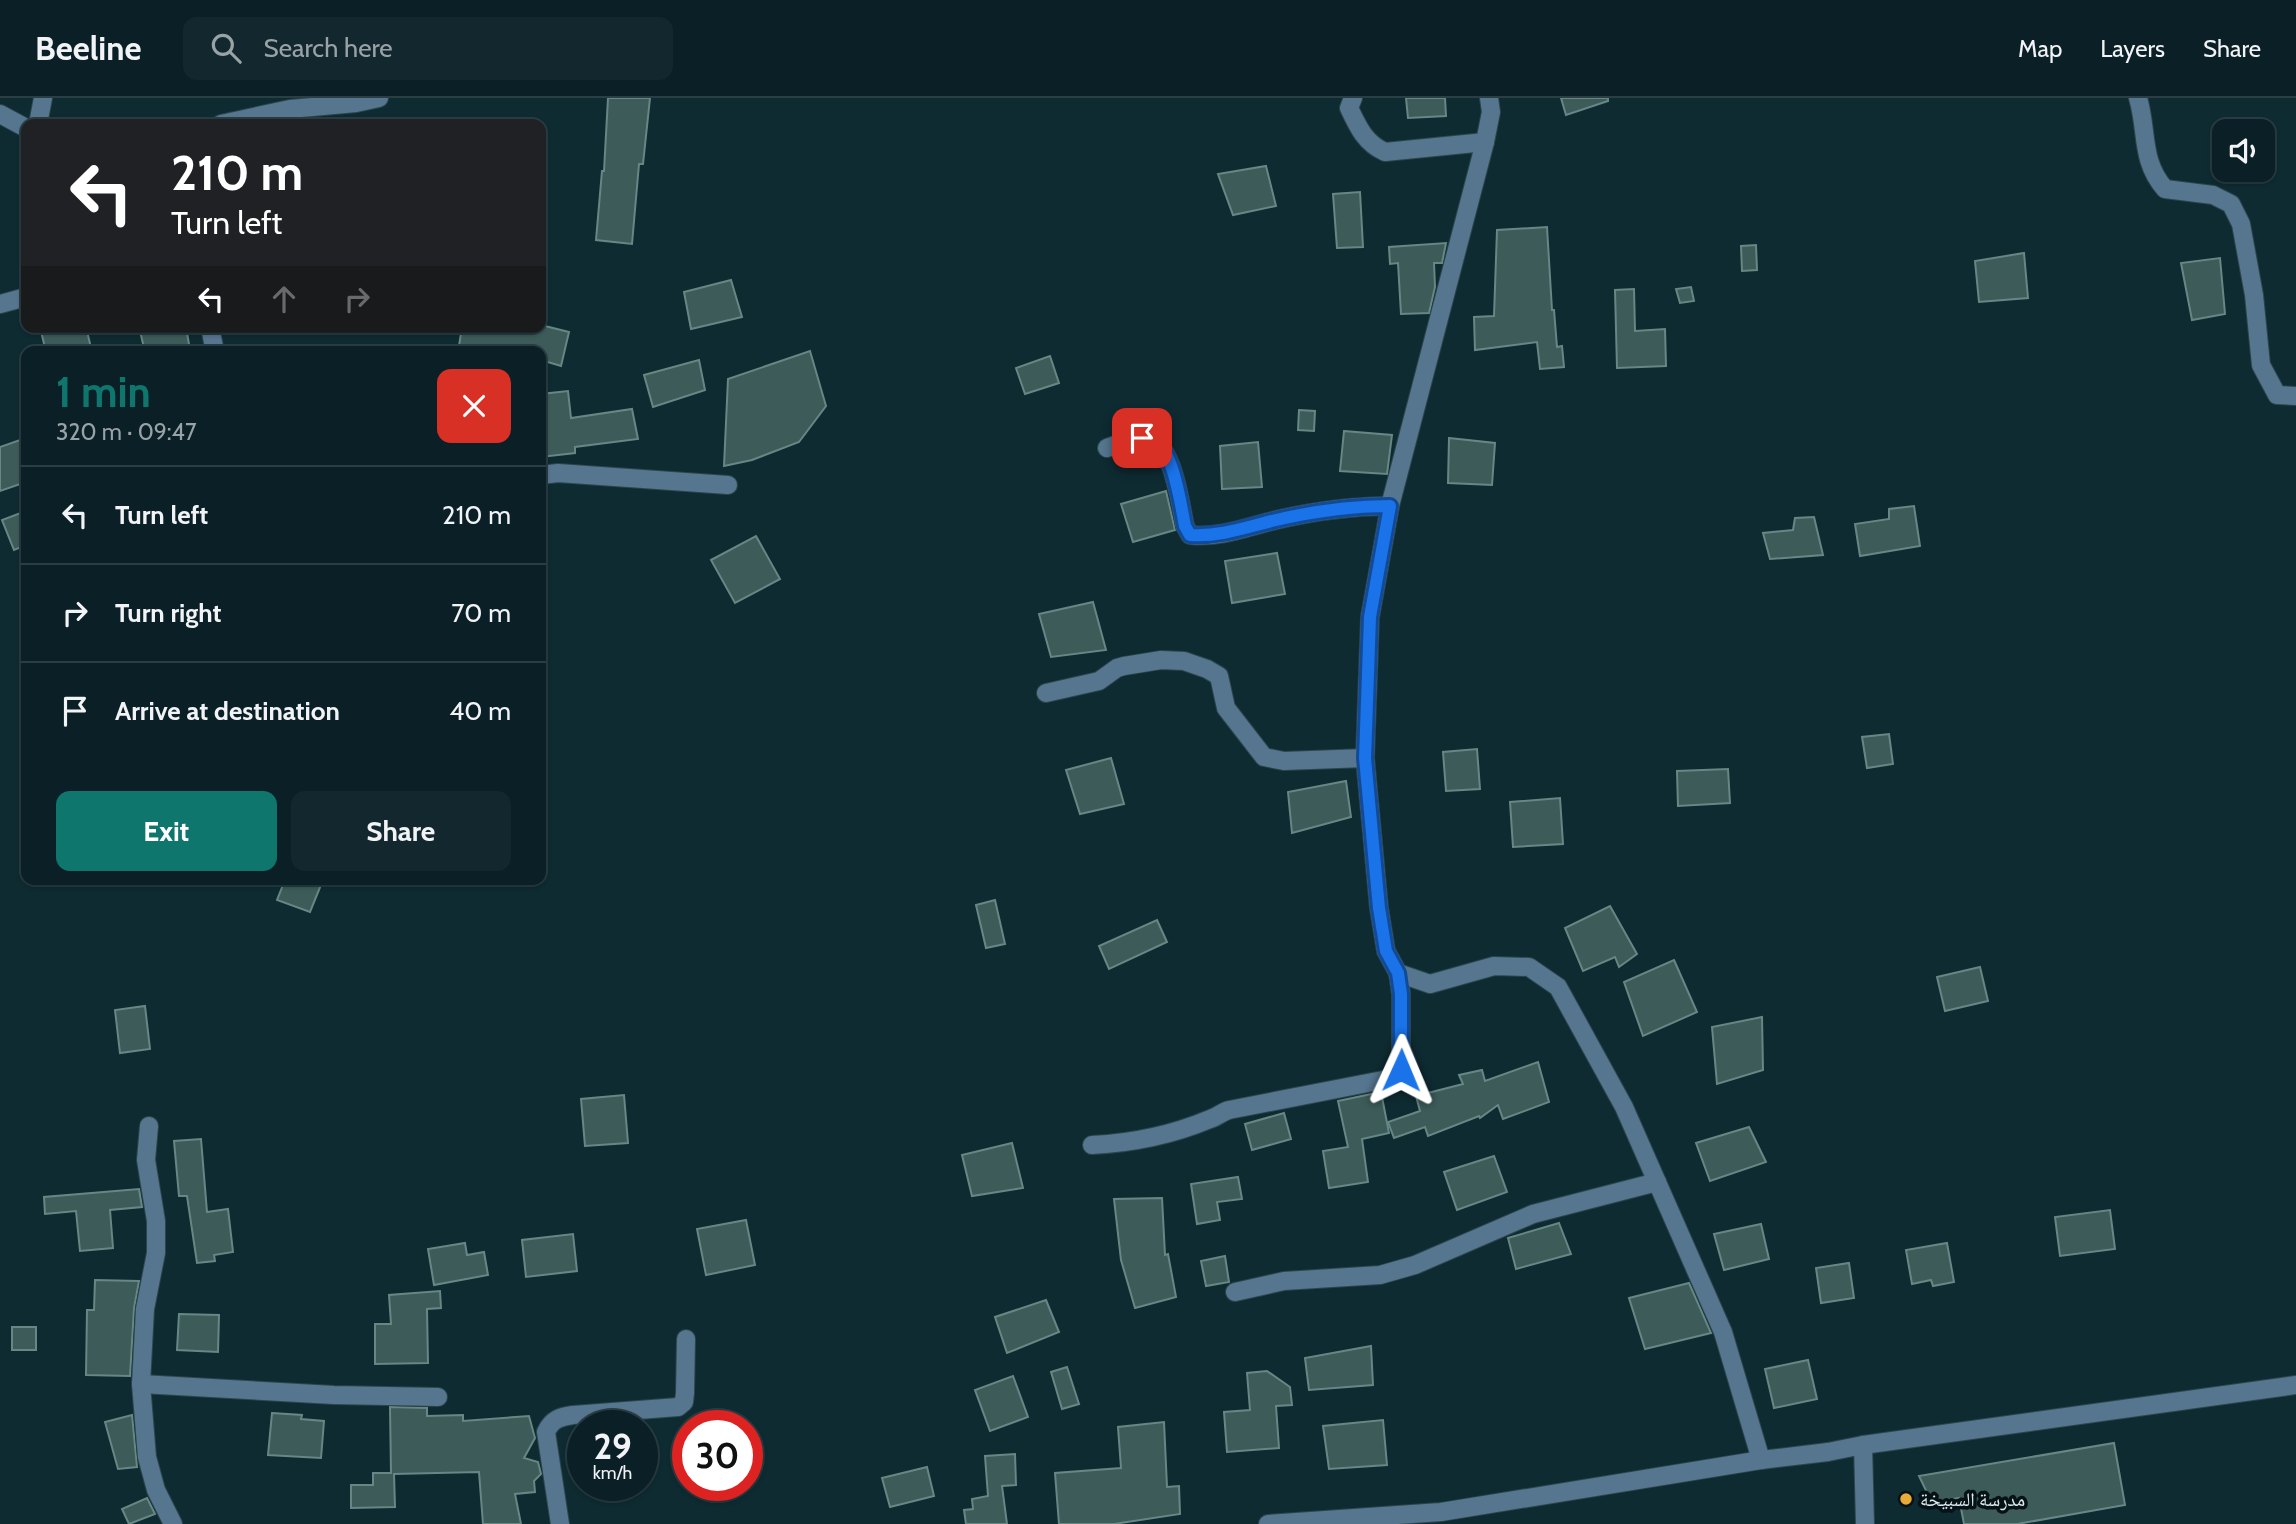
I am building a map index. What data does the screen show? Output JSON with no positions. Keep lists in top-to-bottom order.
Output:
{
  "places": ["مدرسة السبيخة"],
  "page": {
    "header": "Beeline",
    "search": "Search here",
    "nav": ["Map", "Layers", "Share"],
    "turn": ["210 m", "Turn left"],
    "heading": ["1 min", "320 m · 09:47"],
    "list": [
      {
        "name": "Turn left",
        "value": "210 m"
      },
      {
        "name": "Turn right",
        "value": "70 m"
      },
      {
        "name": "Arrive at destination",
        "value": "40 m"
      }
    ],
    "buttons": ["Exit", "Share"],
    "speed": "29 km/h",
    "limit": "30"
  }
}
